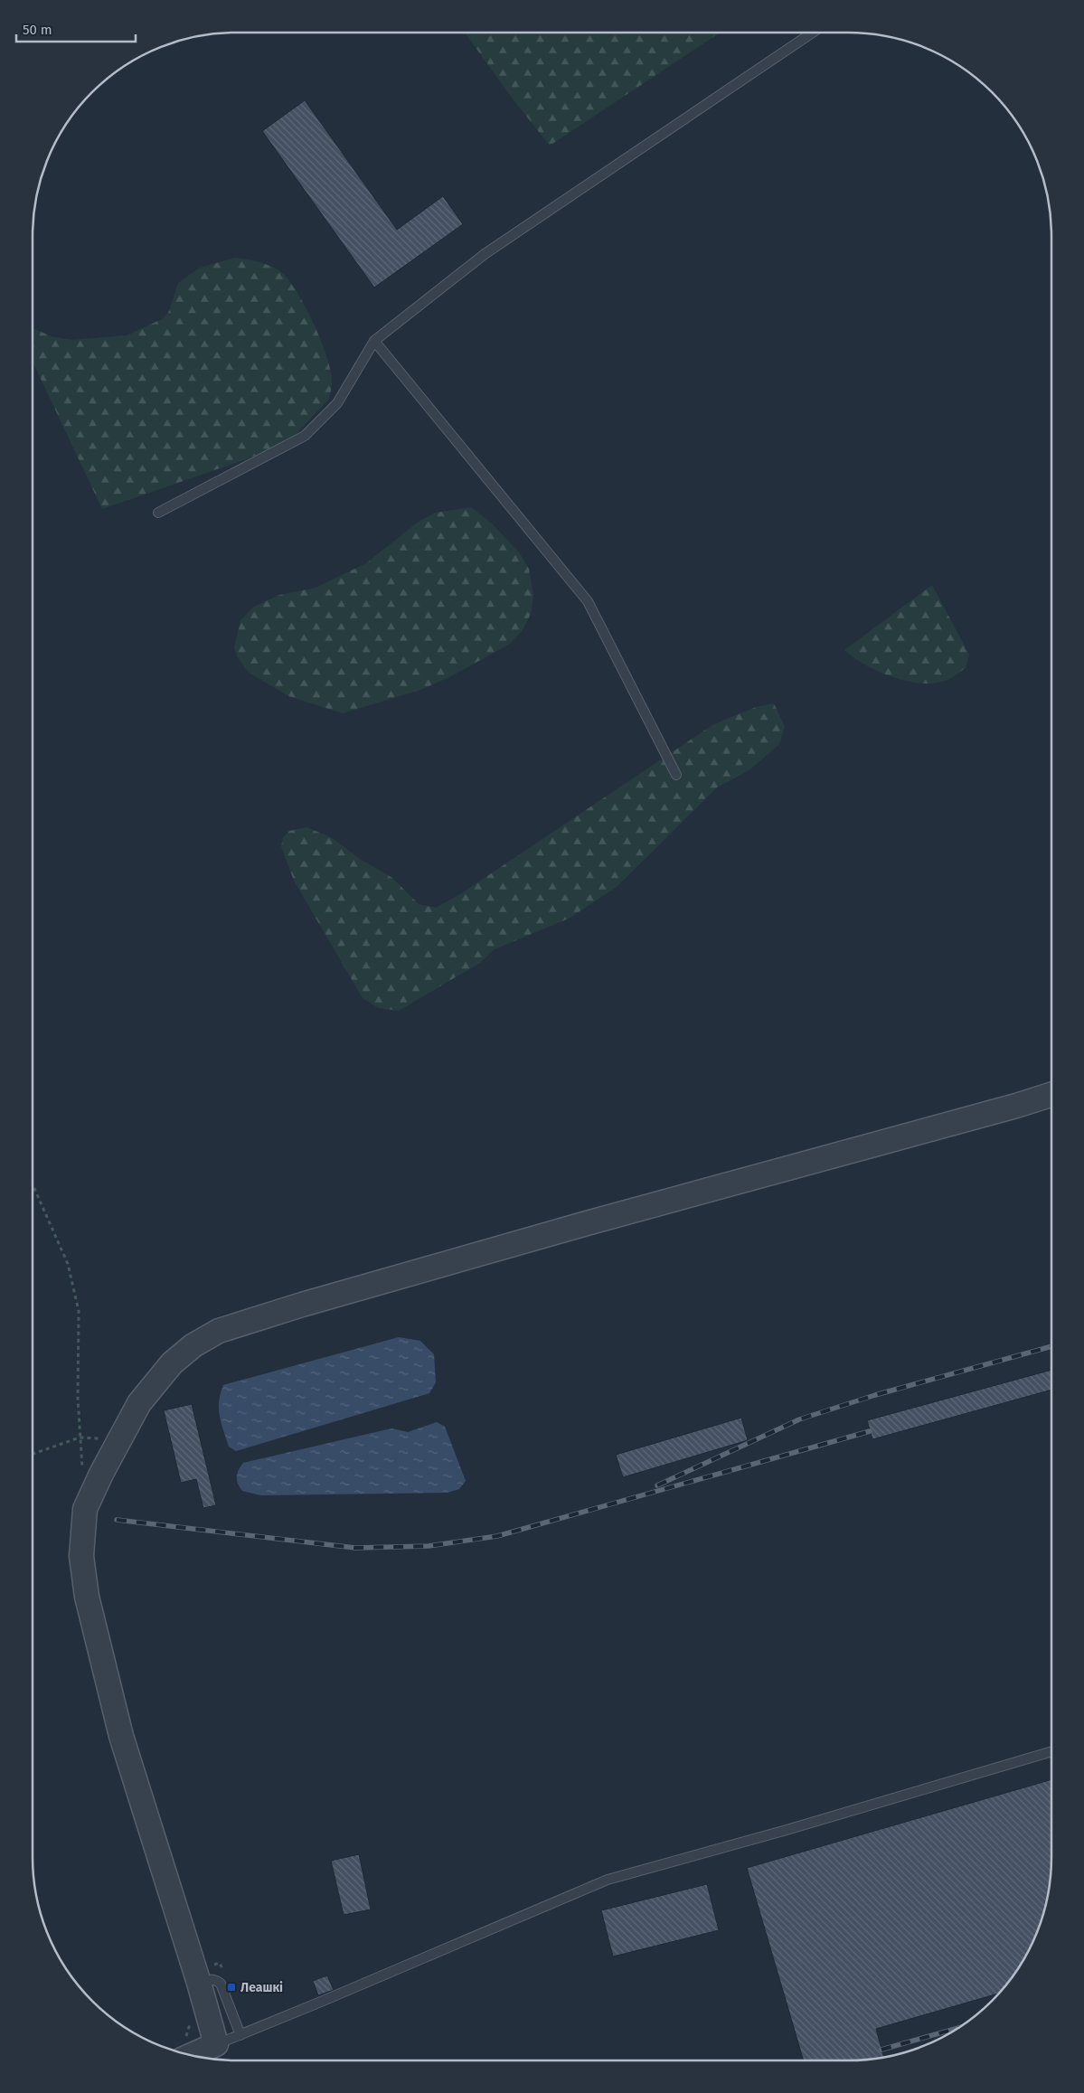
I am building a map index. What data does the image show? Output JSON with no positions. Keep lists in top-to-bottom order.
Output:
{
  "places": {
    "transit": ["Леашкі"]
  },
  "scale_bar": "50 m"
}
